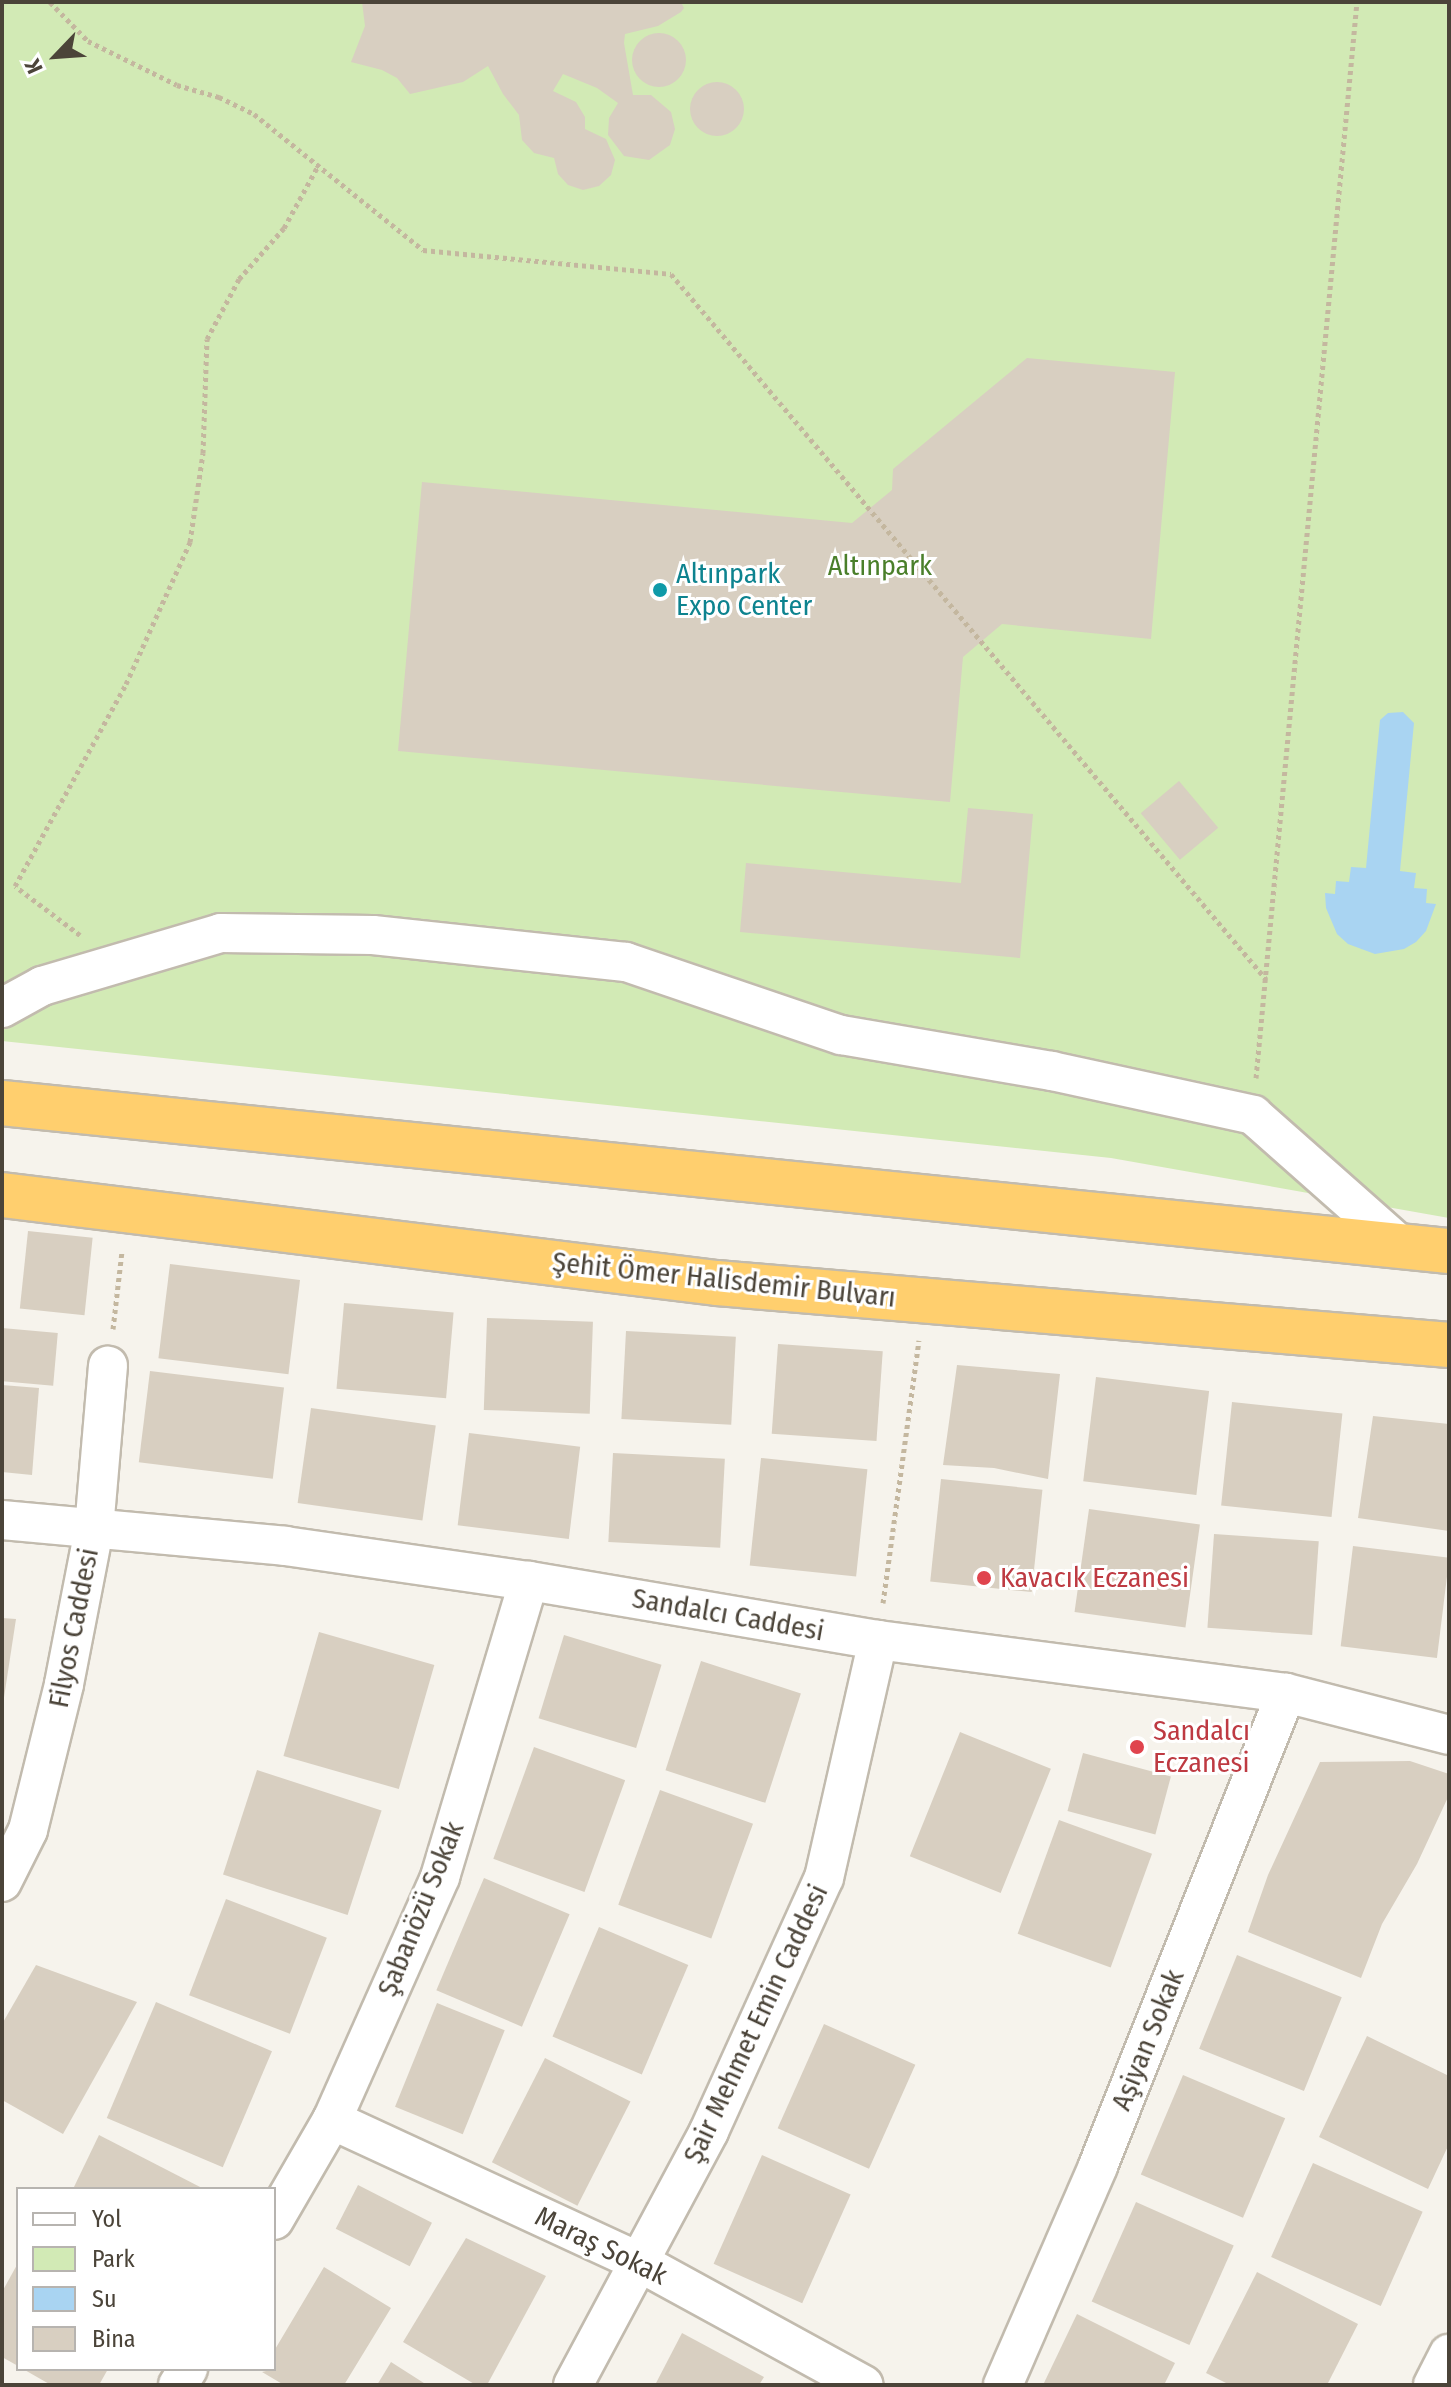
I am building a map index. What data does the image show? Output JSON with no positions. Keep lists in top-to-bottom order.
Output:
{
  "streets": {
    "highway": ["Şehit Ömer Halisdemir Bulvarı"],
    "street": [
      "Sandalcı Caddesi",
      "Filyos Caddesi",
      "Şabanözü Sokak",
      "Şair Mehmet Emin Caddesi",
      "Aşiyan Sokak",
      "Maraş Sokak"
    ]
  },
  "crossings": [
    ["Sandalcı Caddesi", "Filyos Caddesi"],
    ["Sandalcı Caddesi", "Şabanözü Sokak"],
    ["Sandalcı Caddesi", "Şair Mehmet Emin Caddesi"],
    ["Sandalcı Caddesi", "Aşiyan Sokak"],
    ["Şabanözü Sokak", "Maraş Sokak"],
    ["Şair Mehmet Emin Caddesi", "Maraş Sokak"]
  ],
  "parks": ["Altınpark"],
  "places": ["Altınpark Expo Center", "Kavacık Eczanesi", "Sandalcı Eczanesi"],
  "legend": [
    "Yol",
    "Park",
    "Su",
    "Bina"
  ],
  "north": "bottom left"
}
